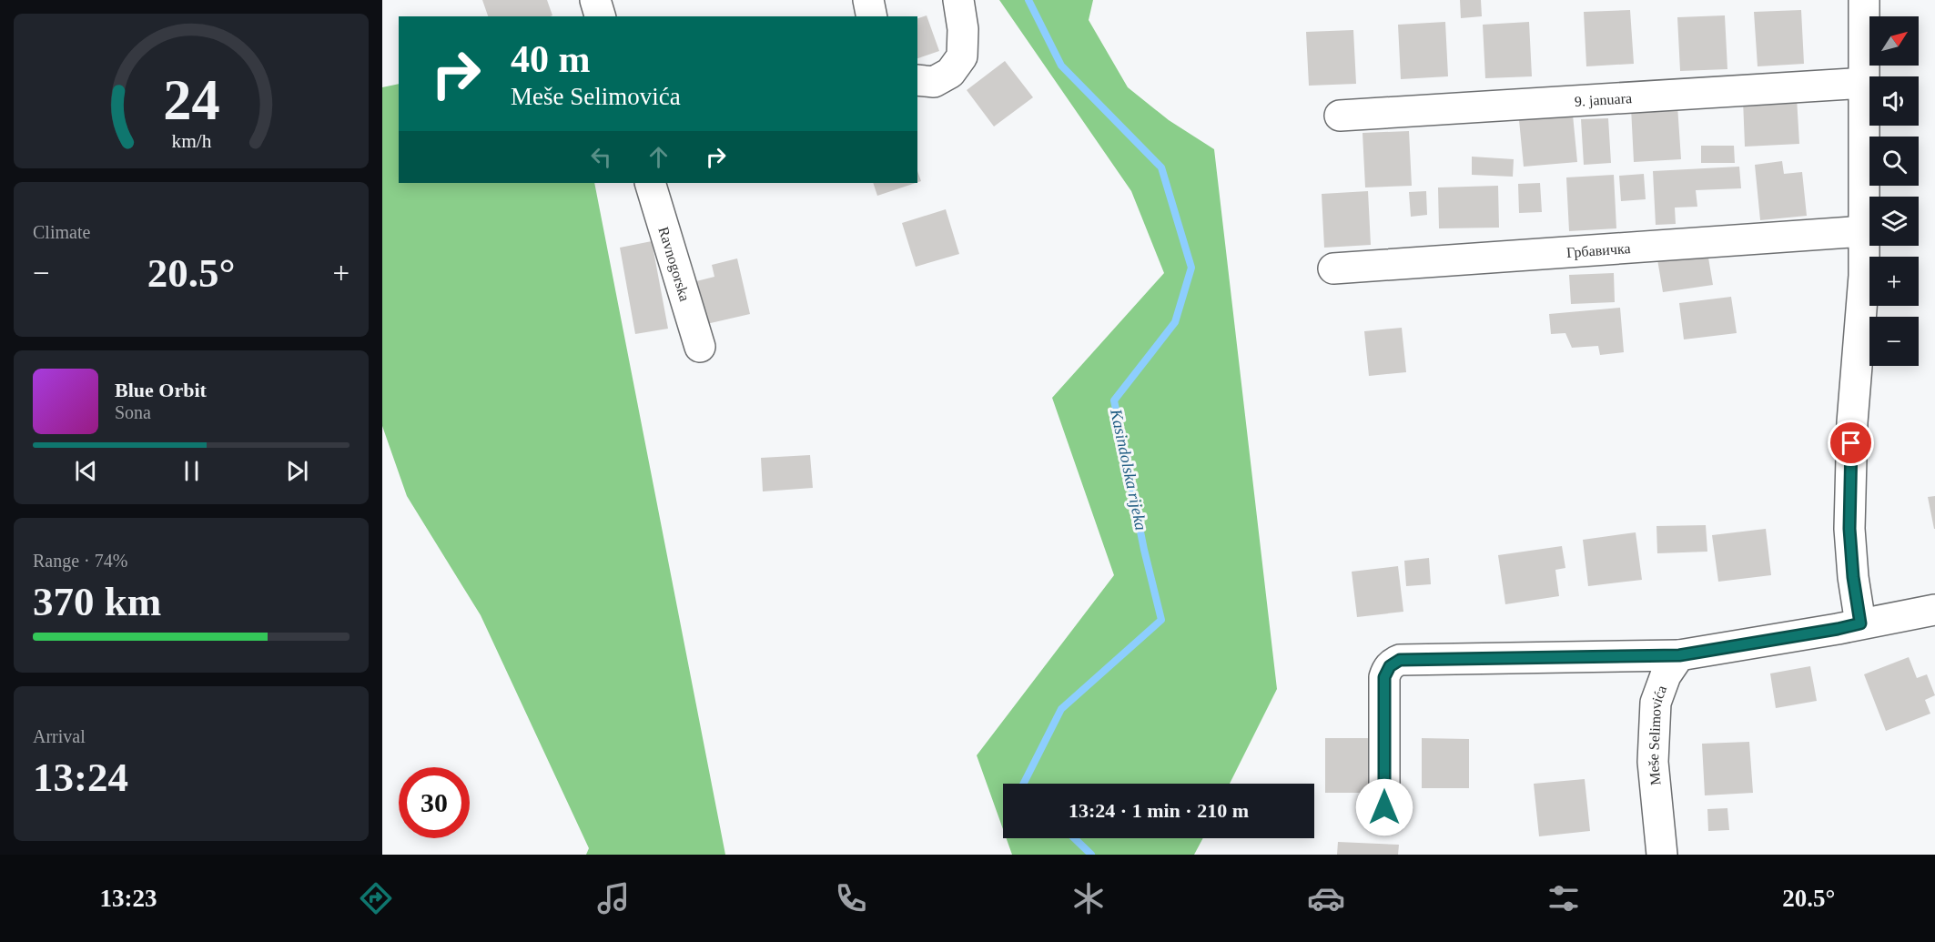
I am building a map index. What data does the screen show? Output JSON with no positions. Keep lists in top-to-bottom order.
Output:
{
  "streets": {
    "street": [
      "9. januara",
      "Грбавичка",
      "Ravnogorska",
      "Meše Selimovića"
    ]
  },
  "water": ["Kasindolska rijeka"],
  "north": "top right",
  "page": {
    "map_buttons": ["+", "−"],
    "turn": ["40 m", "Meše Selimovića"],
    "tile": [
      "Climate",
      ["Range · 74%", "370 km"],
      ["Arrival", "13:24"]
    ],
    "heat": ["−", "20.5°", "+"],
    "song": ["Blue Orbit", "Sona"],
    "limit": "30",
    "trip": "13:24 · 1 min · 210 m",
    "tabs": ["13:23", "20.5°"],
    "gauge": ["24", "km/h"]
  }
}
